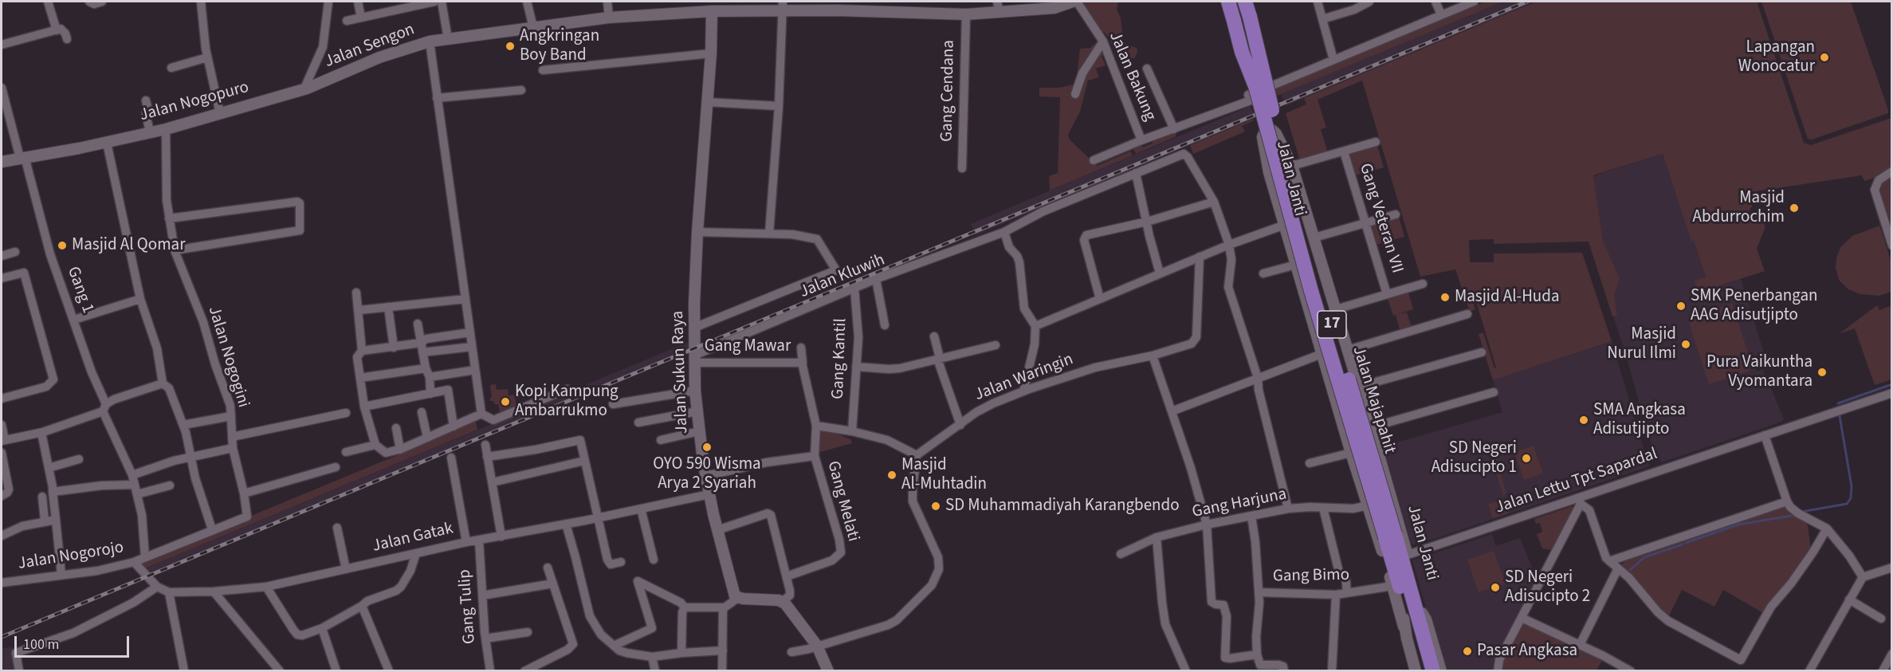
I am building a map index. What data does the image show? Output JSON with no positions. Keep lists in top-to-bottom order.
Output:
{
  "streets": {
    "highway": ["17", "Jalan Majapahit"],
    "street": [
      "Jalan Sengon",
      "Jalan Bakung",
      "Gang Cendana",
      "Jalan Nogopuro",
      "Jalan Janti",
      "Gang Veteran VII",
      "Jalan Kluwih",
      "Gang 1",
      "Gang Mawar",
      "Jalan Nogogini",
      "Gang Kantil",
      "Jalan Sukun Raya",
      "Jalan Waringin",
      "Jalan Lettu Tpt Sapardal",
      "Gang Melati",
      "Gang Harjuna",
      "Jalan Gatak",
      "Jalan Nogorojo",
      "Gang Bimo",
      "Gang Tulip"
    ]
  },
  "crossings": [
    ["Jalan Sengon", "Gang Cendana"],
    ["Jalan Sengon", "Jalan Nogopuro"],
    ["Jalan Sengon", "Jalan Sukun Raya"],
    ["Jalan Nogopuro", "Gang 1"],
    ["Jalan Nogopuro", "Jalan Nogogini"],
    ["Jalan Janti", "Jalan Lettu Tpt Sapardal"],
    ["Jalan Janti", "Gang Harjuna"],
    ["Jalan Janti", "Gang Bimo"],
    ["Jalan Kluwih", "Gang Mawar"],
    ["Jalan Kluwih", "Gang Kantil"],
    ["Jalan Kluwih", "Jalan Sukun Raya"],
    ["Gang 1", "Jalan Nogogini"],
    ["Gang 1", "Jalan Nogorojo"],
    ["Gang Mawar", "Jalan Sukun Raya"],
    ["Jalan Nogogini", "Jalan Nogorojo"],
    ["Jalan Sukun Raya", "Jalan Gatak"],
    ["Jalan Gatak", "Jalan Nogorojo"],
    ["Jalan Gatak", "Gang Tulip"]
  ],
  "places": [
    "Angkringan Boy Band",
    "Lapangan Wonocatur",
    "Masjid Abdurrochim",
    "Masjid Al Qomar",
    "Masjid Al-Huda",
    "SMK Penerbangan AAG Adisutjipto",
    "Masjid Nurul Ilmi",
    "Pura Vaikuntha Vyomantara",
    "Kopi Kampung Ambarrukmo",
    "SMA Angkasa Adisutjipto",
    "OYO 590 Wisma Arya 2 Syariah",
    "SD Negeri Adisucipto 1",
    "Masjid Al-Muhtadin",
    "SD Muhammadiyah Karangbendo",
    "SD Negeri Adisucipto 2",
    "Pasar Angkasa"
  ],
  "scale_bar": "100 m"
}
